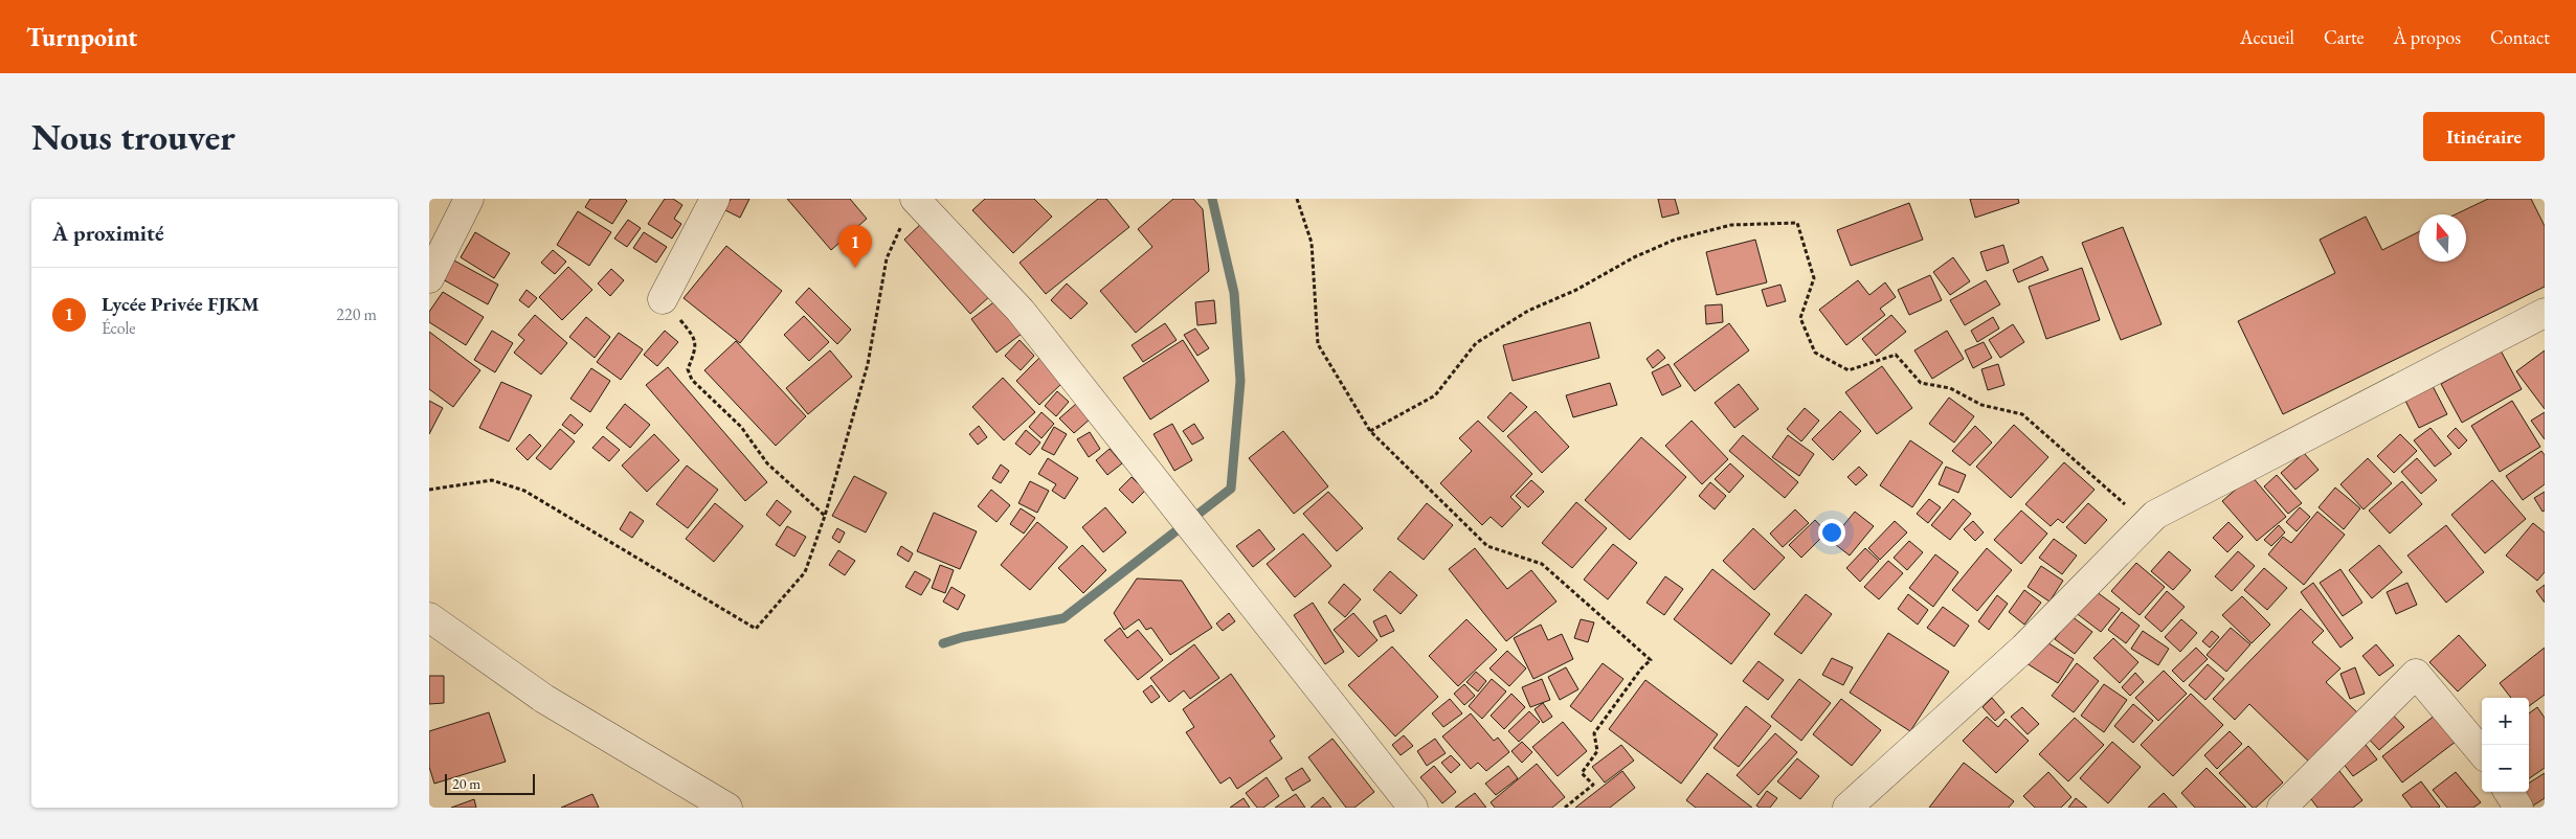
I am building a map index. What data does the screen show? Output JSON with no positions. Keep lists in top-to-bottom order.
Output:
{
  "scale_bar": "20 m",
  "north": "top",
  "page": {
    "header": "Turnpoint",
    "nav": [
      "Accueil",
      "Carte",
      "À propos",
      "Contact"
    ],
    "buttons": "Itinéraire",
    "title": "Nous trouver",
    "heading": "À proximité",
    "pins": "1",
    "list": [
      {
        "mark": "1",
        "name": "Lycée Privée FJKM",
        "note": "École",
        "value": "220 m"
      }
    ],
    "map_buttons": ["+", "−"],
    "scale": "20 m"
  }
}
